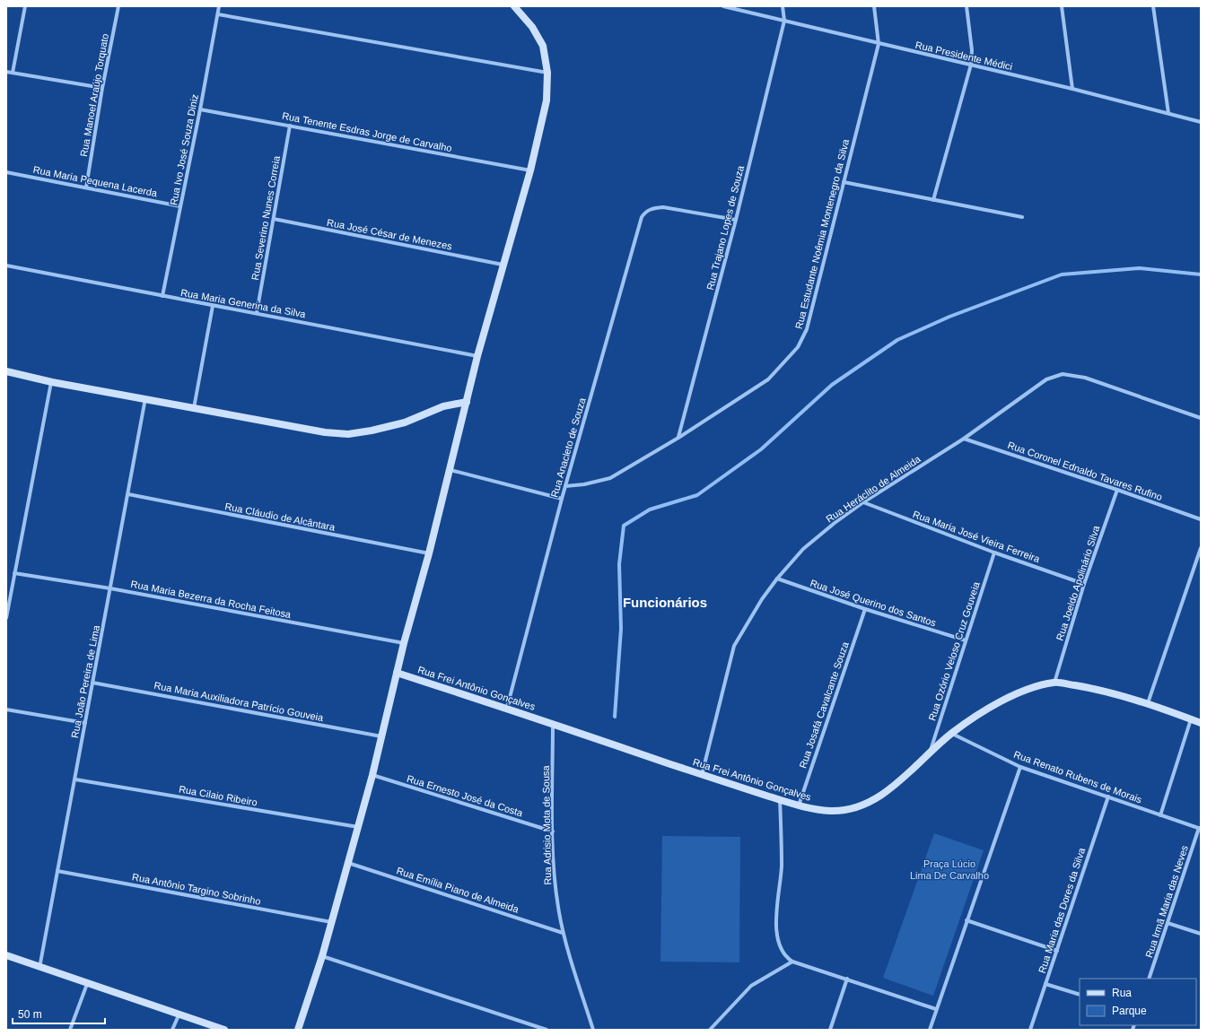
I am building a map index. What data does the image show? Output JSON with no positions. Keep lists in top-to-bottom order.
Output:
{
  "streets": {
    "street": [
      "Rua Presidente Médici",
      "Rua Manoel Araújo Torquato",
      "Rua Tenente Esdras Jorge de Carvalho",
      "Rua Ivo José Souza Diniz",
      "Rua Maria Pequena Lacerda",
      "Rua Severino Nunes Correia",
      "Rua Trajano Lopes de Souza",
      "Rua José César de Menezes",
      "Rua Estudante Noêmia Montenegro da Silva",
      "Rua Maria Generina da Silva",
      "Rua Anacleto de Souza",
      "Rua Coronel Ednaldo Tavares Rufino",
      "Rua Heráclito de Almeida",
      "Rua Cláudio de Alcântara",
      "Rua Maria José Vieira Ferreira",
      "Rua Joeldo Apolinário Silva",
      "Rua Maria Bezerra da Rocha Feitosa",
      "Rua José Querino dos Santos",
      "Rua Ozório Veloso Cruz Gouveia",
      "Rua João Pereira de Lima",
      "Rua Frei Antônio Gonçalves",
      "Rua Maria Auxiliadora Patrício Gouveia",
      "Rua Josafá Cavalcante Souza",
      "Rua Renato Rubens de Morais",
      "Rua Cilaio Ribeiro",
      "Rua Ernesto José da Costa",
      "Rua Adrisio Mota de Sousa",
      "Rua Antônio Targino Sobrinho",
      "Rua Emília Piano de Almeida",
      "Rua Irmã Maria das Neves",
      "Rua Maria das Dores da Silva"
    ]
  },
  "crossings": [
    ["Rua Presidente Médici", "Rua Trajano Lopes de Souza"],
    ["Rua Presidente Médici", "Rua Estudante Noêmia Montenegro da Silva"],
    ["Rua Manoel Araújo Torquato", "Rua Maria Pequena Lacerda"],
    ["Rua Tenente Esdras Jorge de Carvalho", "Rua Ivo José Souza Diniz"],
    ["Rua Tenente Esdras Jorge de Carvalho", "Rua Severino Nunes Correia"],
    ["Rua Ivo José Souza Diniz", "Rua Maria Pequena Lacerda"],
    ["Rua Ivo José Souza Diniz", "Rua Maria Generina da Silva"],
    ["Rua Severino Nunes Correia", "Rua José César de Menezes"],
    ["Rua Severino Nunes Correia", "Rua Maria Generina da Silva"],
    ["Rua Trajano Lopes de Souza", "Rua Estudante Noêmia Montenegro da Silva"],
    ["Rua Trajano Lopes de Souza", "Rua Anacleto de Souza"],
    ["Rua Estudante Noêmia Montenegro da Silva", "Rua Anacleto de Souza"],
    ["Rua Anacleto de Souza", "Rua Frei Antônio Gonçalves"],
    ["Rua Coronel Ednaldo Tavares Rufino", "Rua Heráclito de Almeida"],
    ["Rua Coronel Ednaldo Tavares Rufino", "Rua Joeldo Apolinário Silva"],
    ["Rua Heráclito de Almeida", "Rua Maria José Vieira Ferreira"],
    ["Rua Heráclito de Almeida", "Rua José Querino dos Santos"],
    ["Rua Heráclito de Almeida", "Rua Frei Antônio Gonçalves"],
    ["Rua Cláudio de Alcântara", "Rua João Pereira de Lima"],
    ["Rua Maria José Vieira Ferreira", "Rua Joeldo Apolinário Silva"],
    ["Rua Maria José Vieira Ferreira", "Rua Ozório Veloso Cruz Gouveia"],
    ["Rua Joeldo Apolinário Silva", "Rua Frei Antônio Gonçalves"],
    ["Rua Maria Bezerra da Rocha Feitosa", "Rua João Pereira de Lima"],
    ["Rua José Querino dos Santos", "Rua Ozório Veloso Cruz Gouveia"],
    ["Rua José Querino dos Santos", "Rua Josafá Cavalcante Souza"],
    ["Rua Ozório Veloso Cruz Gouveia", "Rua Frei Antônio Gonçalves"],
    ["Rua João Pereira de Lima", "Rua Maria Auxiliadora Patrício Gouveia"],
    ["Rua João Pereira de Lima", "Rua Cilaio Ribeiro"],
    ["Rua João Pereira de Lima", "Rua Antônio Targino Sobrinho"],
    ["Rua Frei Antônio Gonçalves", "Rua Josafá Cavalcante Souza"],
    ["Rua Frei Antônio Gonçalves", "Rua Renato Rubens de Morais"],
    ["Rua Frei Antônio Gonçalves", "Rua Adrisio Mota de Sousa"],
    ["Rua Renato Rubens de Morais", "Rua Irmã Maria das Neves"],
    ["Rua Renato Rubens de Morais", "Rua Maria das Dores da Silva"],
    ["Rua Ernesto José da Costa", "Rua Adrisio Mota de Sousa"],
    ["Rua Adrisio Mota de Sousa", "Rua Emília Piano de Almeida"]
  ],
  "districts": ["Funcionários"],
  "parks": ["Praça Lúcio Lima De Carvalho"],
  "legend": ["Rua", "Parque"],
  "scale_bar": "50 m"
}
